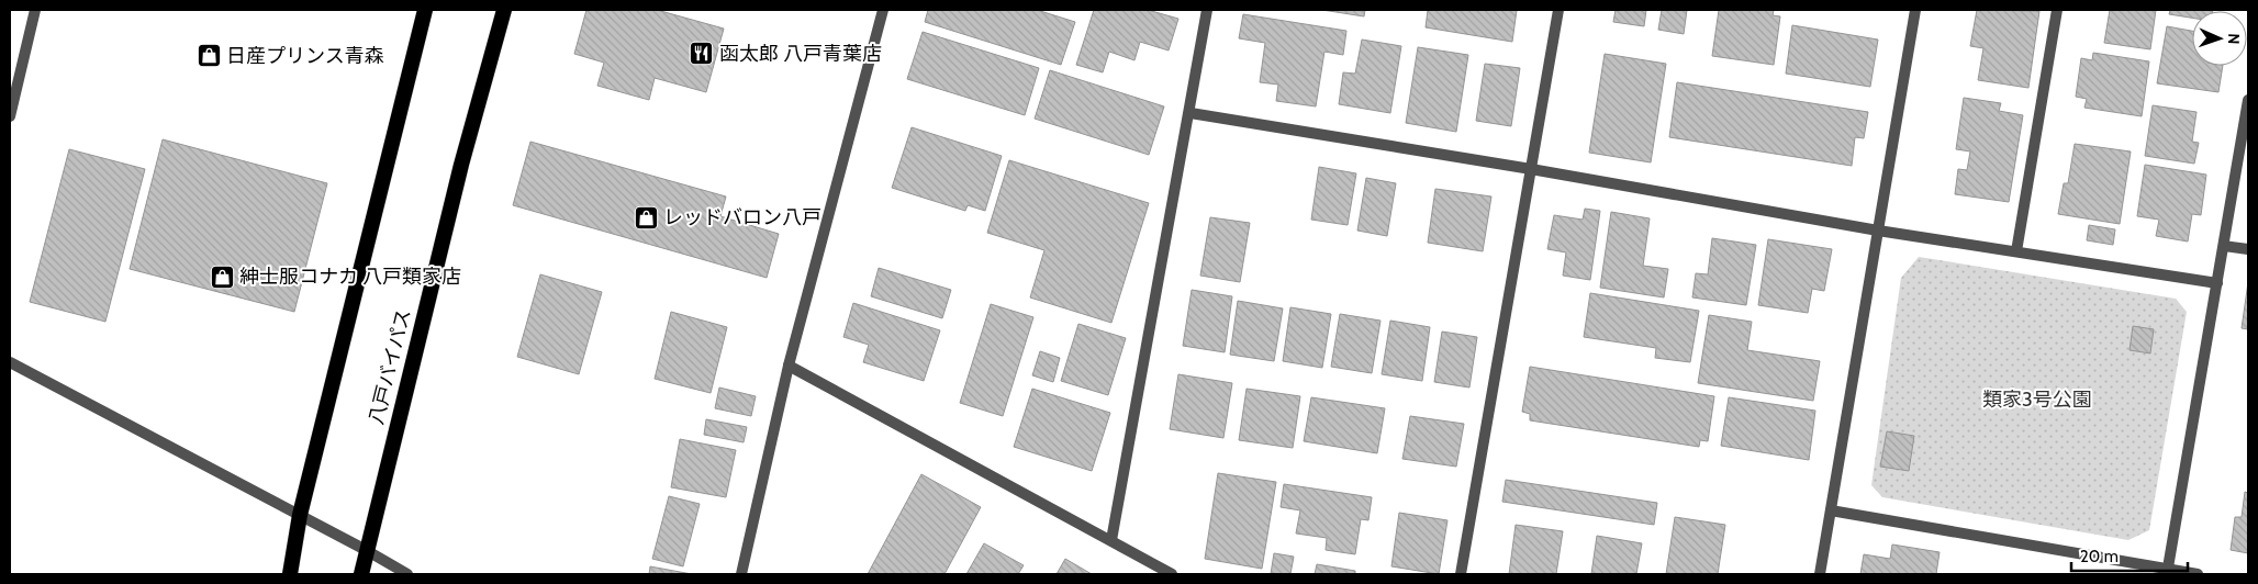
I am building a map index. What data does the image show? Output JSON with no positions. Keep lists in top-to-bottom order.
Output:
{
  "streets": {
    "highway": ["八戸バイパス"]
  },
  "parks": ["類家3号公園"],
  "places": {
    "restaurant": ["函太郎 八戸青葉店"],
    "shop": ["日産プリンス青森", "レッドバロン八戸", "紳士服コナカ 八戸類家店"]
  },
  "scale_bar": "20 m",
  "north": "right"
}
